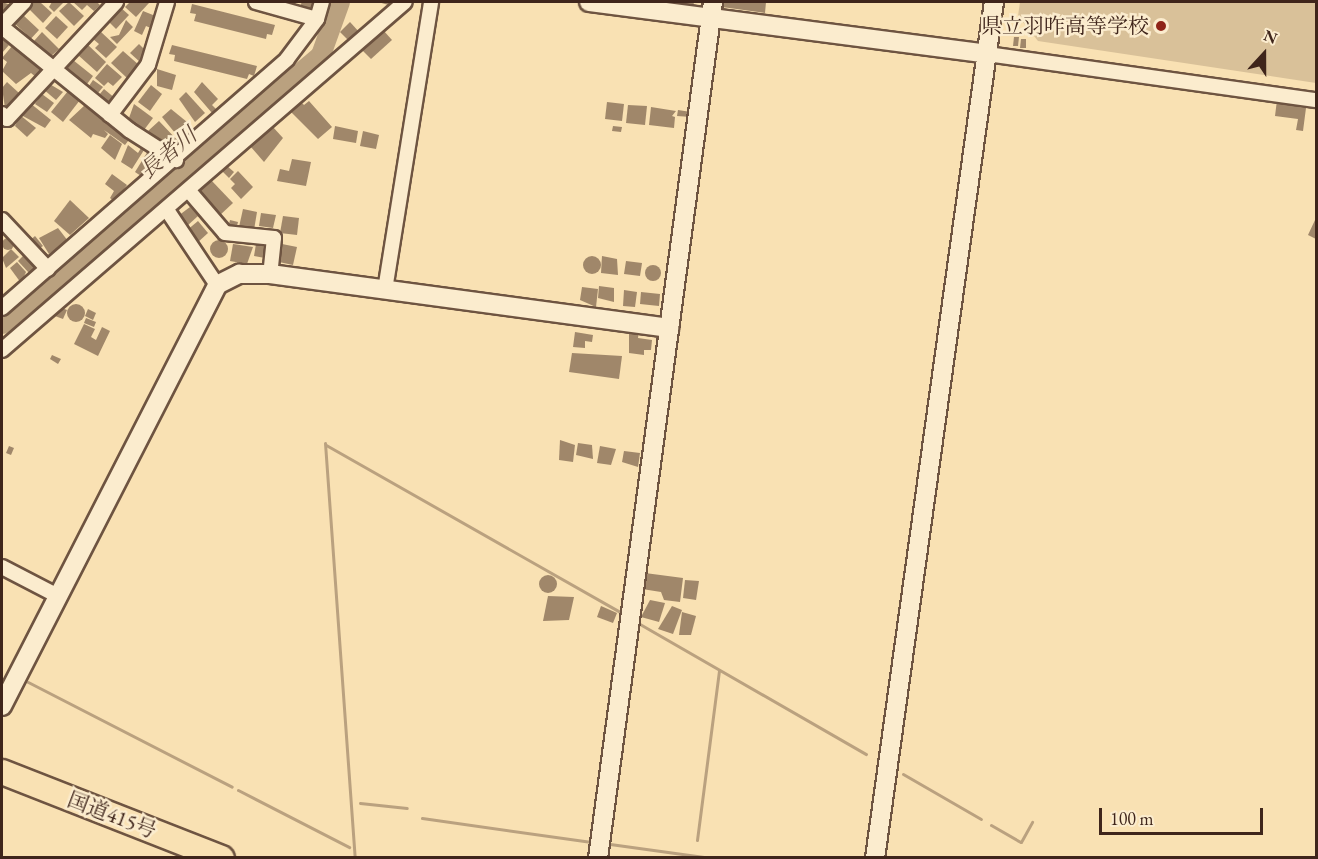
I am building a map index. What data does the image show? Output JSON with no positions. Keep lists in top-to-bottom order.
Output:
{
  "streets": {
    "highway": ["国道415号"]
  },
  "water": ["長者川"],
  "places": ["県立羽咋高等学校"],
  "scale_bar": "100 m",
  "north": "top"
}
